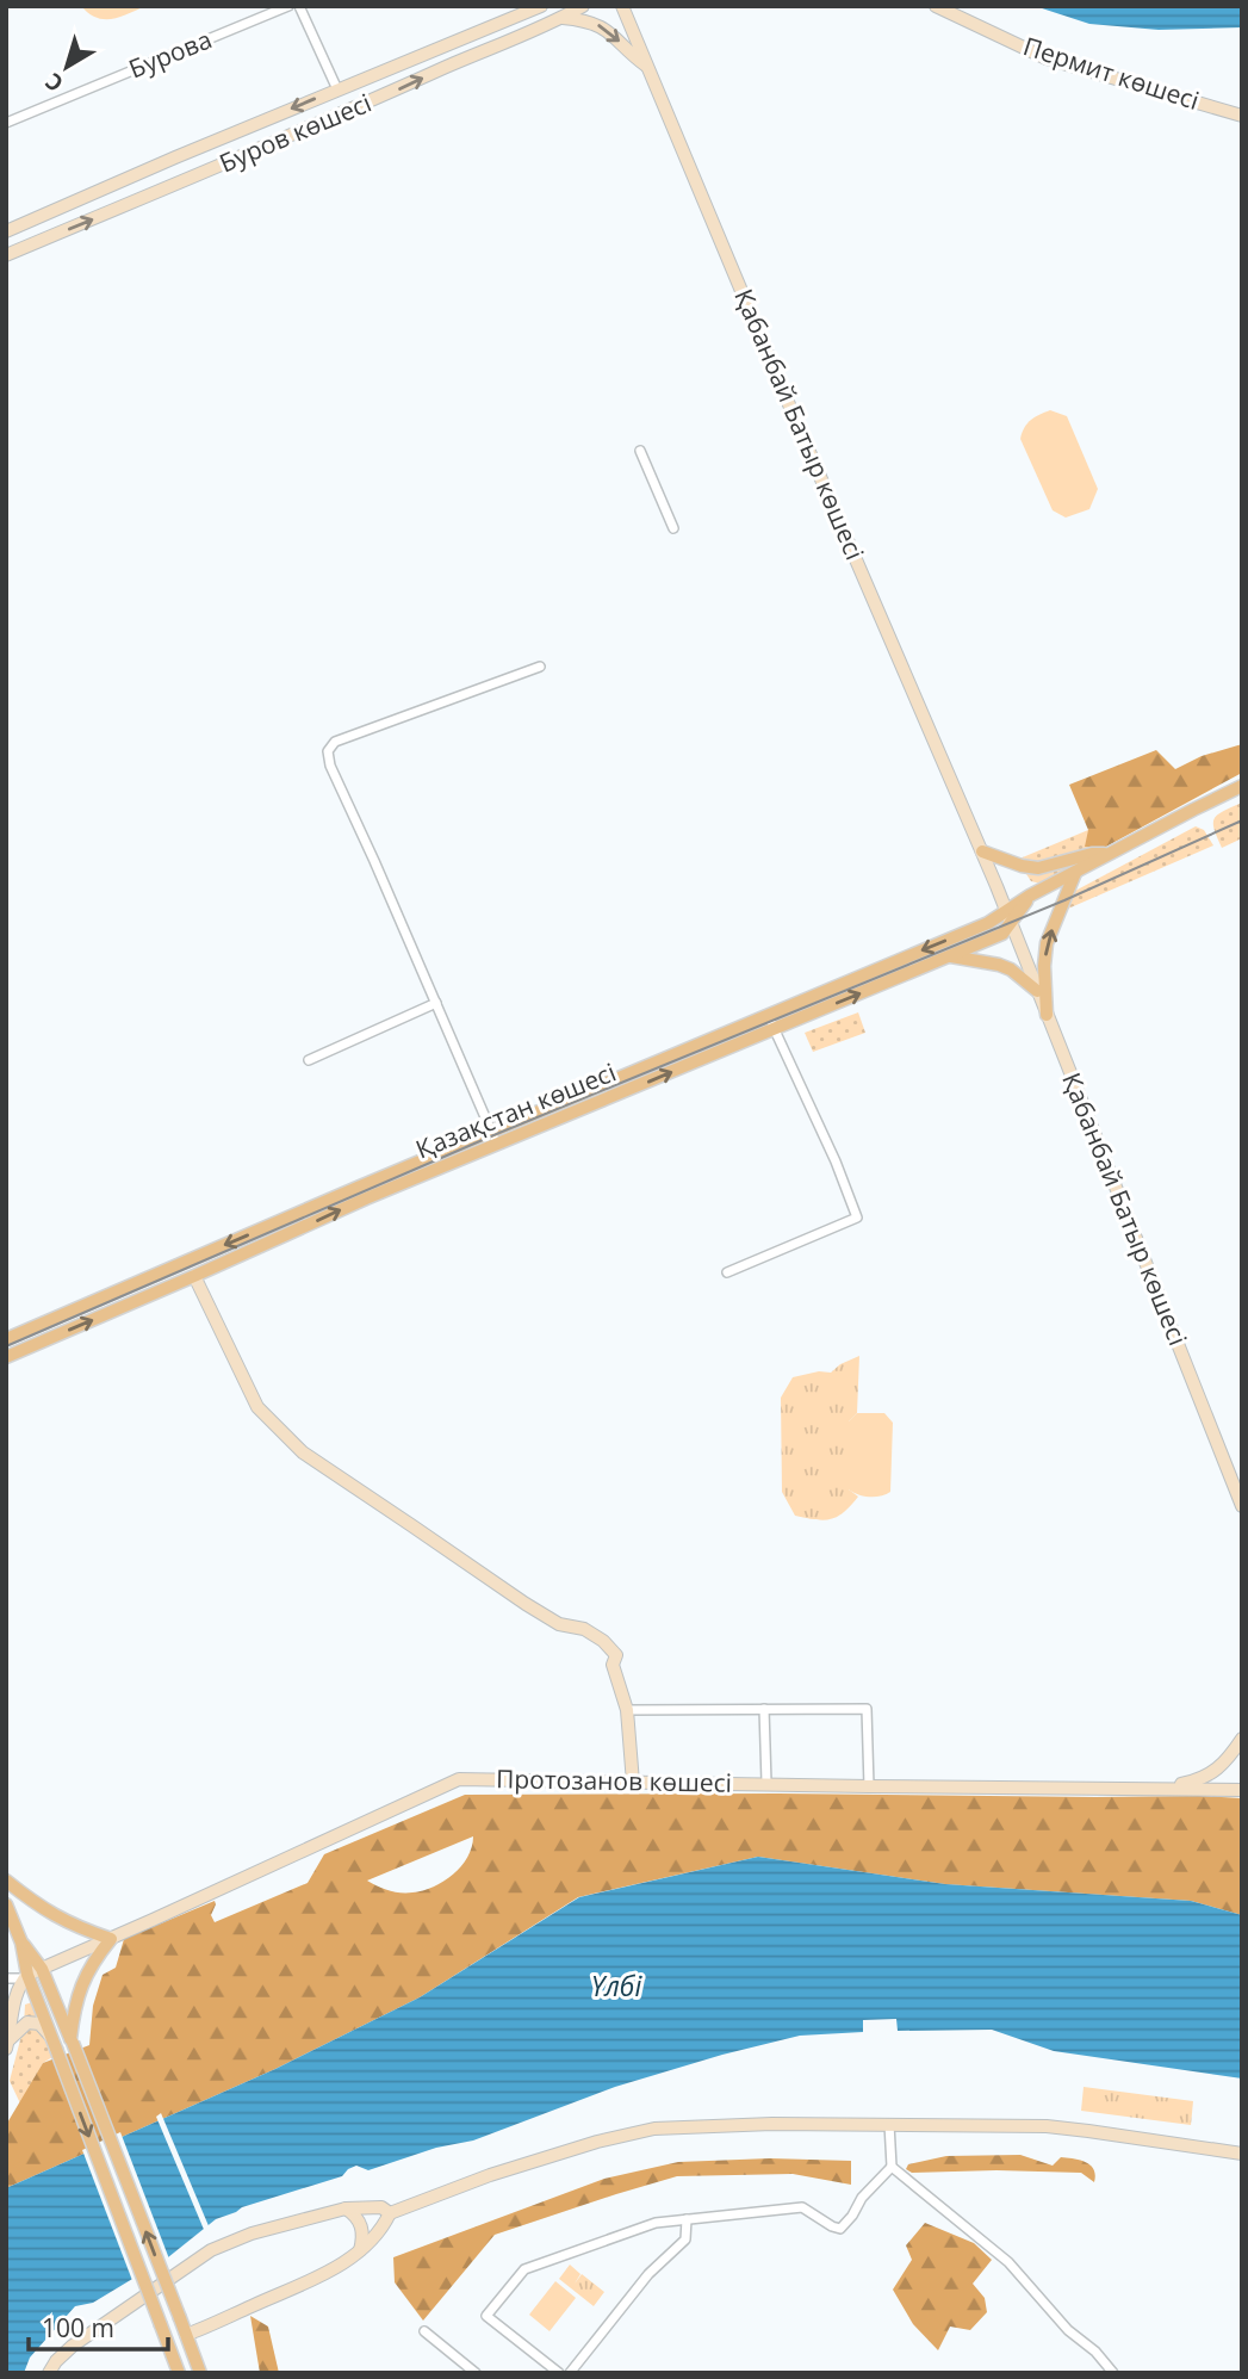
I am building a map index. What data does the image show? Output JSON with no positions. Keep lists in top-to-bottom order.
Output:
{
  "streets": {
    "main road": [
      "Пермит көшесі",
      "Буров көшесі",
      "Қабанбай Батыр көшесі",
      "Қазақстан көшесі",
      "Протозанов көшесі"
    ],
    "street": ["Бурова"]
  },
  "crossings": [
    ["Қабанбай Батыр көшесі", "Қазақстан көшесі"]
  ],
  "water": ["Үлбі"],
  "scale_bar": "100 m",
  "north": "bottom left"
}
